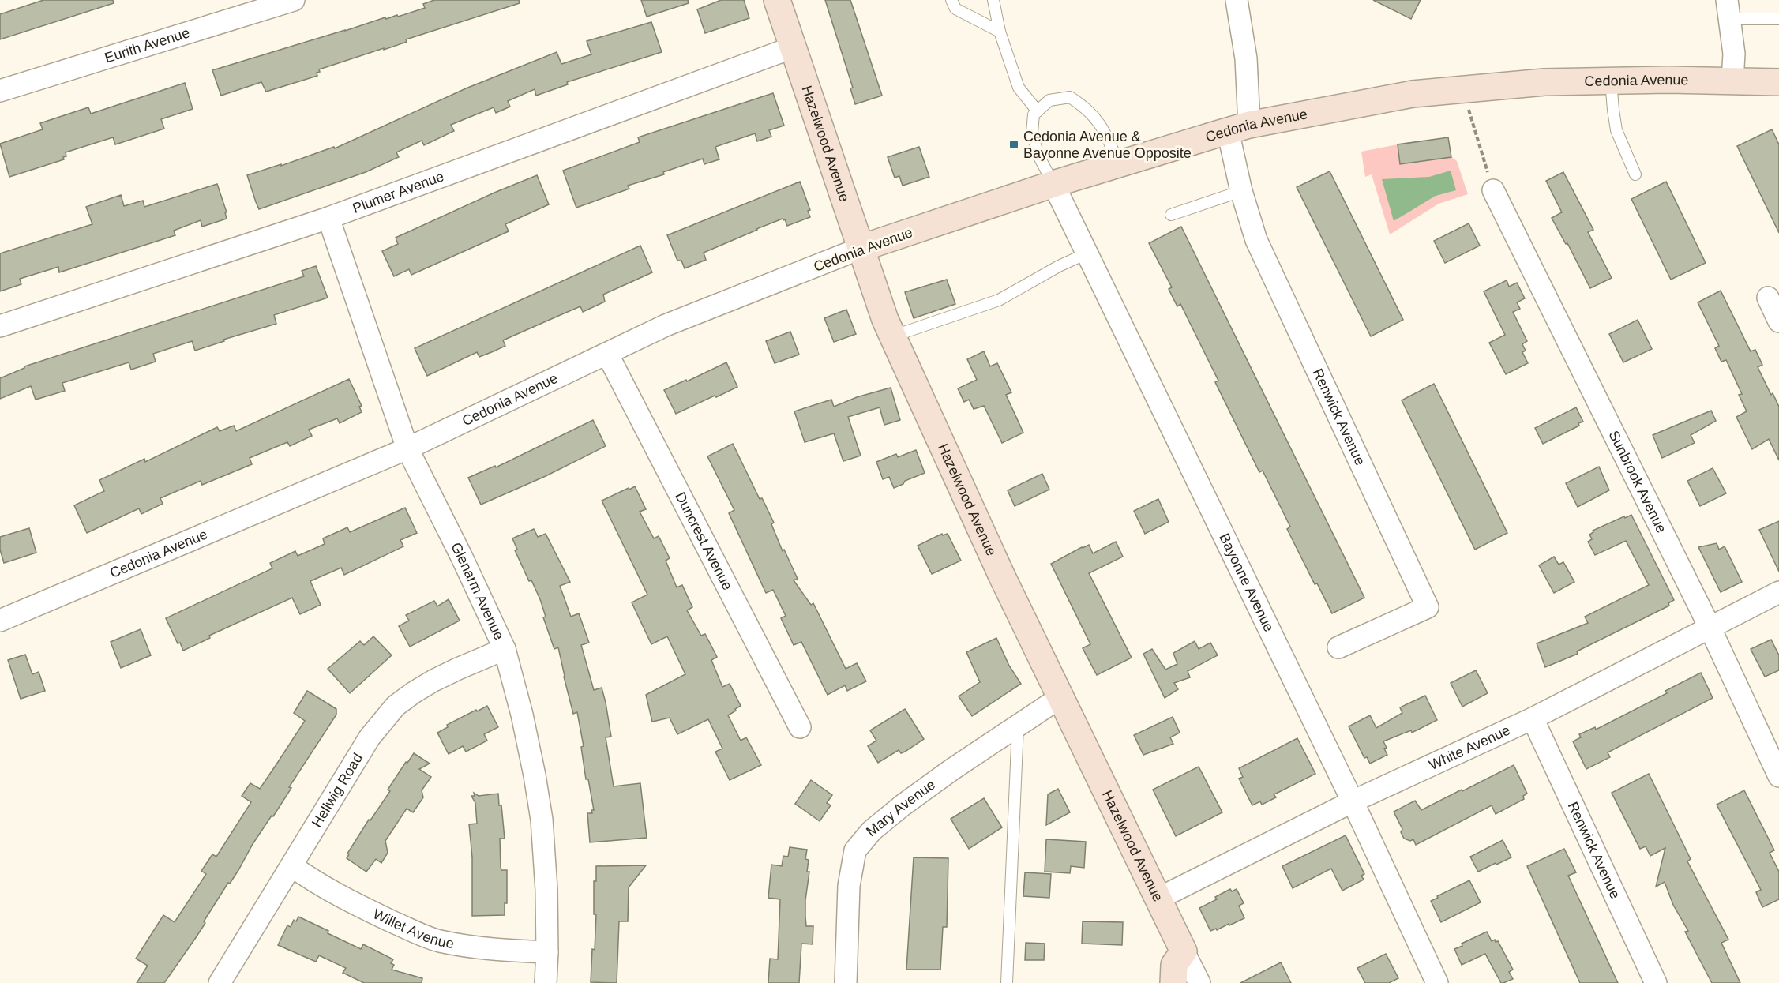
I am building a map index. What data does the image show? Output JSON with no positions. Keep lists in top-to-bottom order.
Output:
{
  "streets": {
    "street": [
      "Eurith Avenue",
      "Cedonia Avenue",
      "Hazelwood Avenue",
      "Plumer Avenue",
      "Renwick Avenue",
      "Sunbrook Avenue",
      "Duncrest Avenue",
      "Bayonne Avenue",
      "Glenarm Avenue",
      "White Avenue",
      "Hellwig Road",
      "Mary Avenue",
      "Willet Avenue"
    ]
  },
  "crossings": [
    ["Cedonia Avenue", "Hazelwood Avenue"],
    ["Cedonia Avenue", "Renwick Avenue"],
    ["Cedonia Avenue", "Duncrest Avenue"],
    ["Cedonia Avenue", "Bayonne Avenue"],
    ["Cedonia Avenue", "Glenarm Avenue"],
    ["Hazelwood Avenue", "Plumer Avenue"],
    ["Hazelwood Avenue", "White Avenue"],
    ["Hazelwood Avenue", "Mary Avenue"],
    ["Plumer Avenue", "Glenarm Avenue"],
    ["Renwick Avenue", "White Avenue"],
    ["Sunbrook Avenue", "White Avenue"],
    ["Bayonne Avenue", "White Avenue"],
    ["Glenarm Avenue", "Hellwig Road"],
    ["Glenarm Avenue", "Willet Avenue"],
    ["Hellwig Road", "Willet Avenue"]
  ],
  "places": {
    "transit": ["Cedonia Avenue & Bayonne Avenue Opposite"]
  }
}
